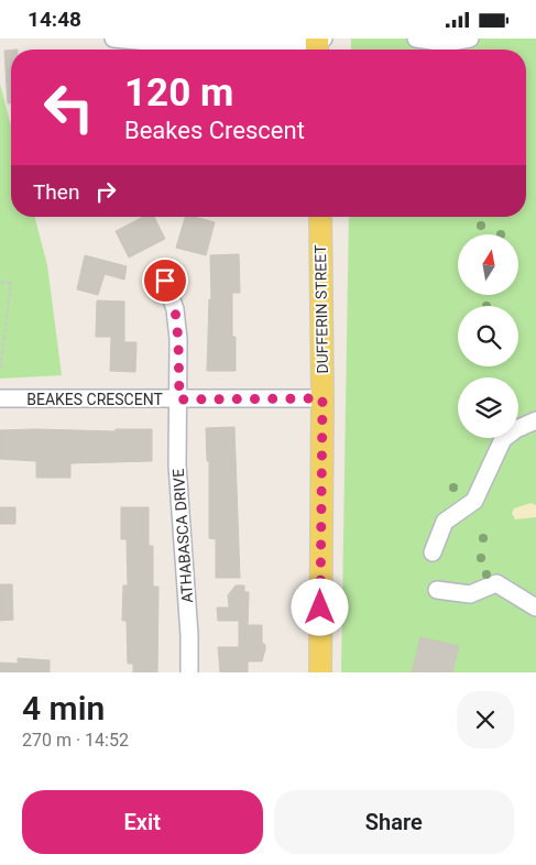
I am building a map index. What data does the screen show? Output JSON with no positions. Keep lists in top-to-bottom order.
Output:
{
  "streets": {
    "main road": ["DUFFERIN STREET"],
    "street": ["BEAKES CRESCENT", "ATHABASCA DRIVE"]
  },
  "crossings": [
    ["DUFFERIN STREET", "BEAKES CRESCENT"],
    ["BEAKES CRESCENT", "ATHABASCA DRIVE"]
  ],
  "north": "top",
  "page": {
    "status": "14:48",
    "turn": ["120 m", "Beakes Crescent"],
    "then": "Then",
    "heading": ["4 min", "270 m · 14:52"],
    "buttons": ["Exit", "Share"]
  }
}
